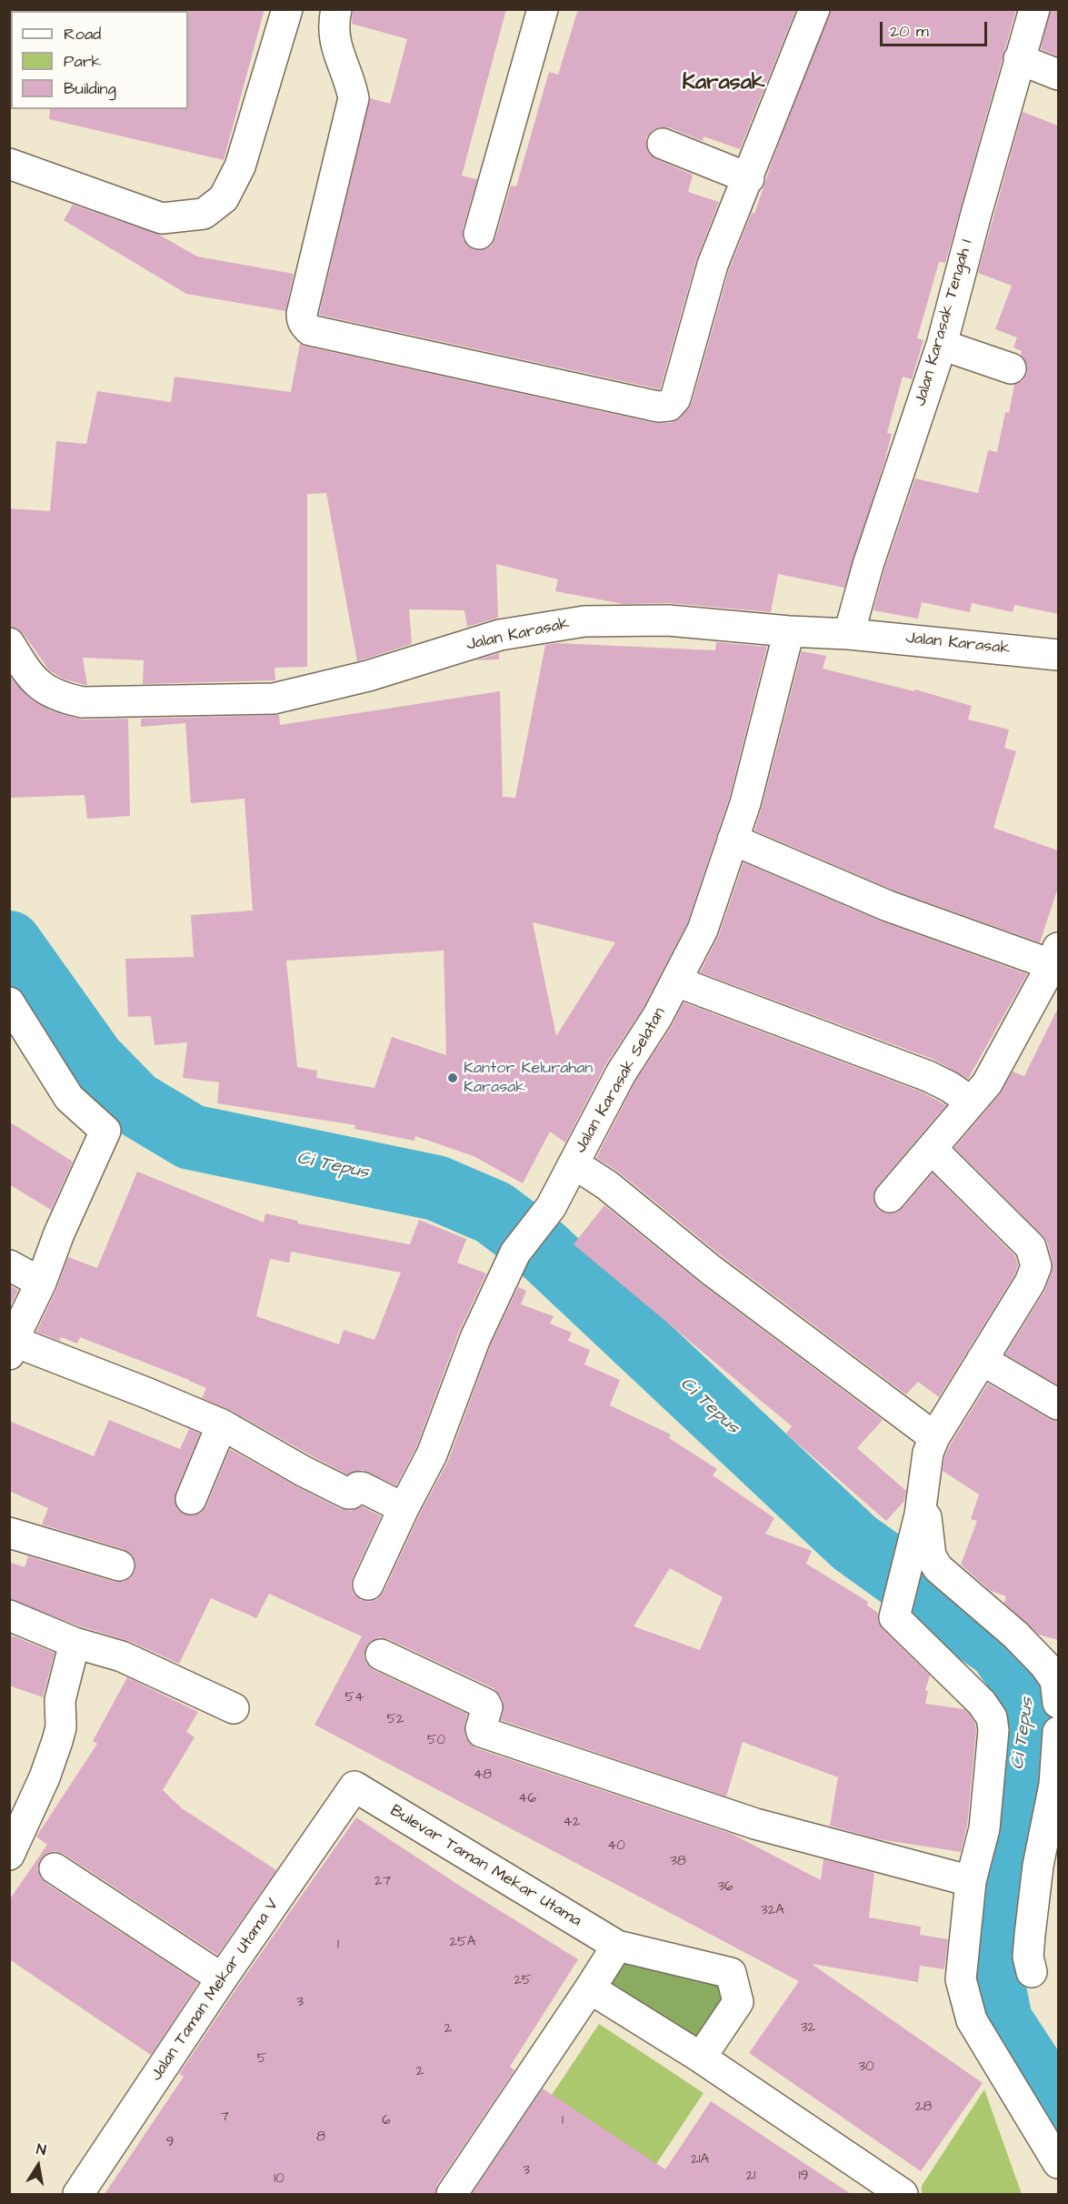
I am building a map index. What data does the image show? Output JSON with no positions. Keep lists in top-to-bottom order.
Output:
{
  "streets": {
    "street": [
      "Jalan Karasak Tengah I",
      "Jalan Karasak",
      "Jalan Karasak Selatan",
      "Bulevar Taman Mekar Utama",
      "Jalan Taman Mekar Utama V"
    ]
  },
  "crossings": [
    ["Jalan Karasak Tengah I", "Jalan Karasak"],
    ["Jalan Karasak", "Jalan Karasak Selatan"],
    ["Bulevar Taman Mekar Utama", "Jalan Taman Mekar Utama V"]
  ],
  "districts": ["Karasak"],
  "water": ["Ci Tepus"],
  "places": ["Kantor Kelurahan Karasak"],
  "house_numbers": [
    "54",
    "52",
    "50",
    "48",
    "46",
    "42",
    "40",
    "38",
    "27",
    "36",
    "32A",
    "25A",
    "1",
    "25",
    "3",
    "32",
    "2",
    "5",
    "30",
    "2",
    "28",
    "7",
    "6",
    "1",
    "8",
    "9",
    "21A",
    "3",
    "21",
    "19",
    "10"
  ],
  "legend": ["Road", "Park", "Building"],
  "scale_bar": "20 m",
  "north": "top"
}
